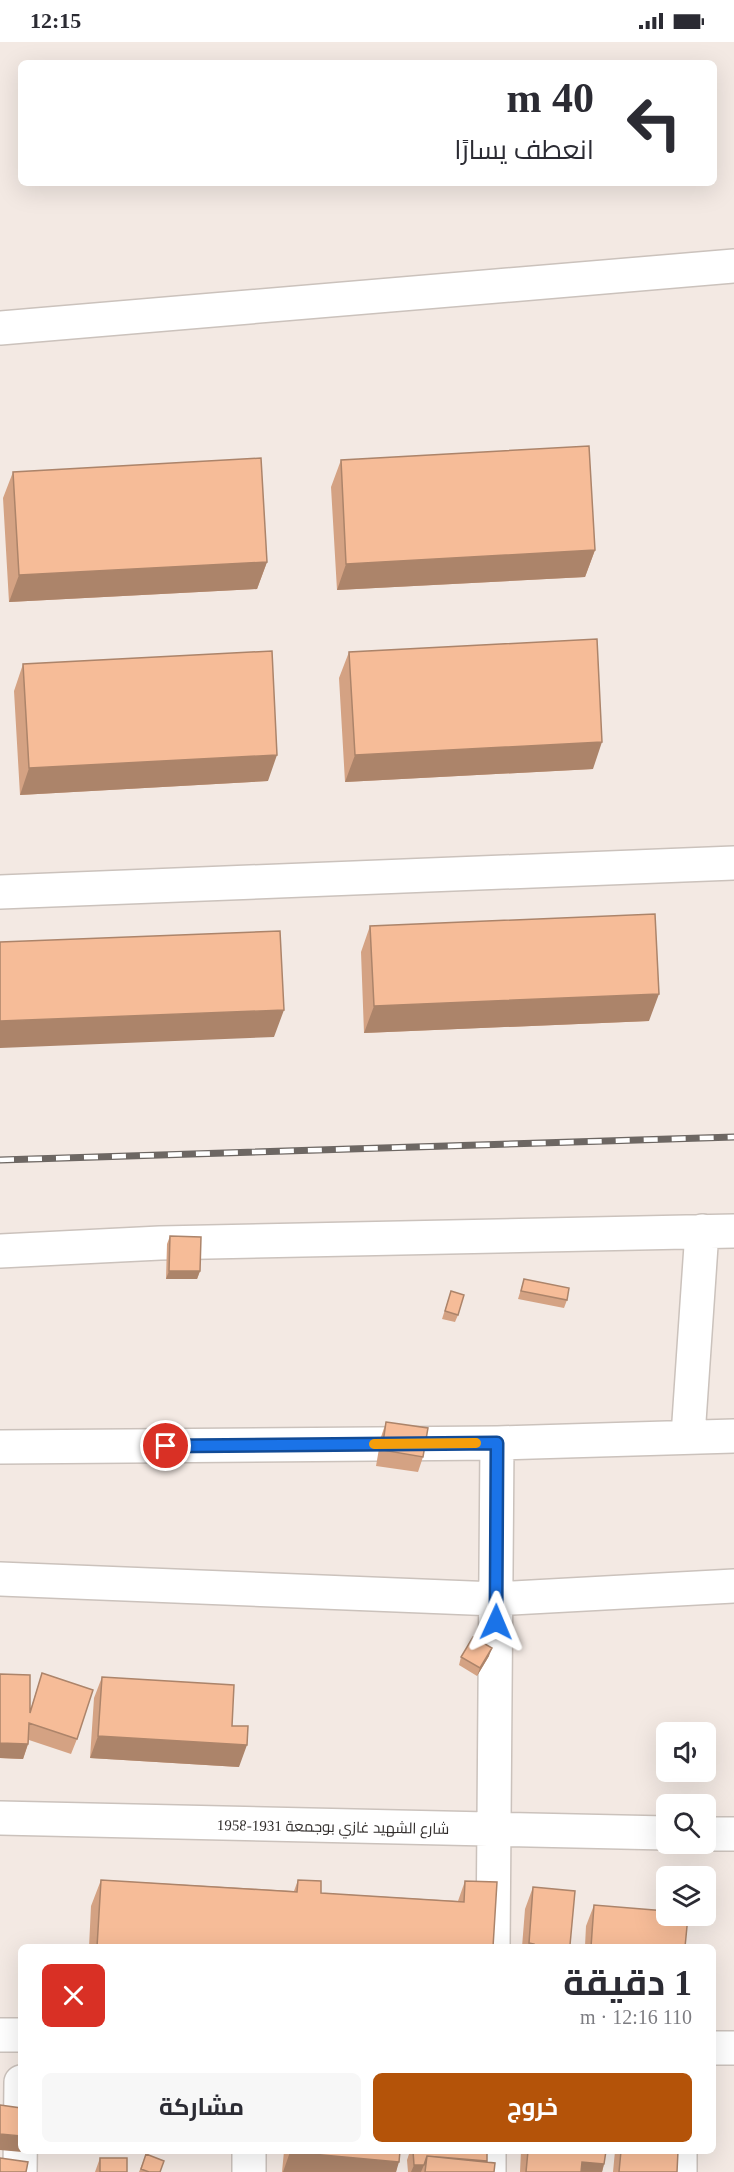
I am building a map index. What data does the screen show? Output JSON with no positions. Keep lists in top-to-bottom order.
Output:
{
  "streets": {
    "street": ["شارع الشهيد غازي بوجمعة 1931-1958"]
  },
  "page": {
    "status": "12:15",
    "turn": ["40 m", "انعطف يسارًا"],
    "heading": ["1 دقيقة", "110 m · 12:16"],
    "buttons": ["خروج", "مشاركة"]
  }
}
